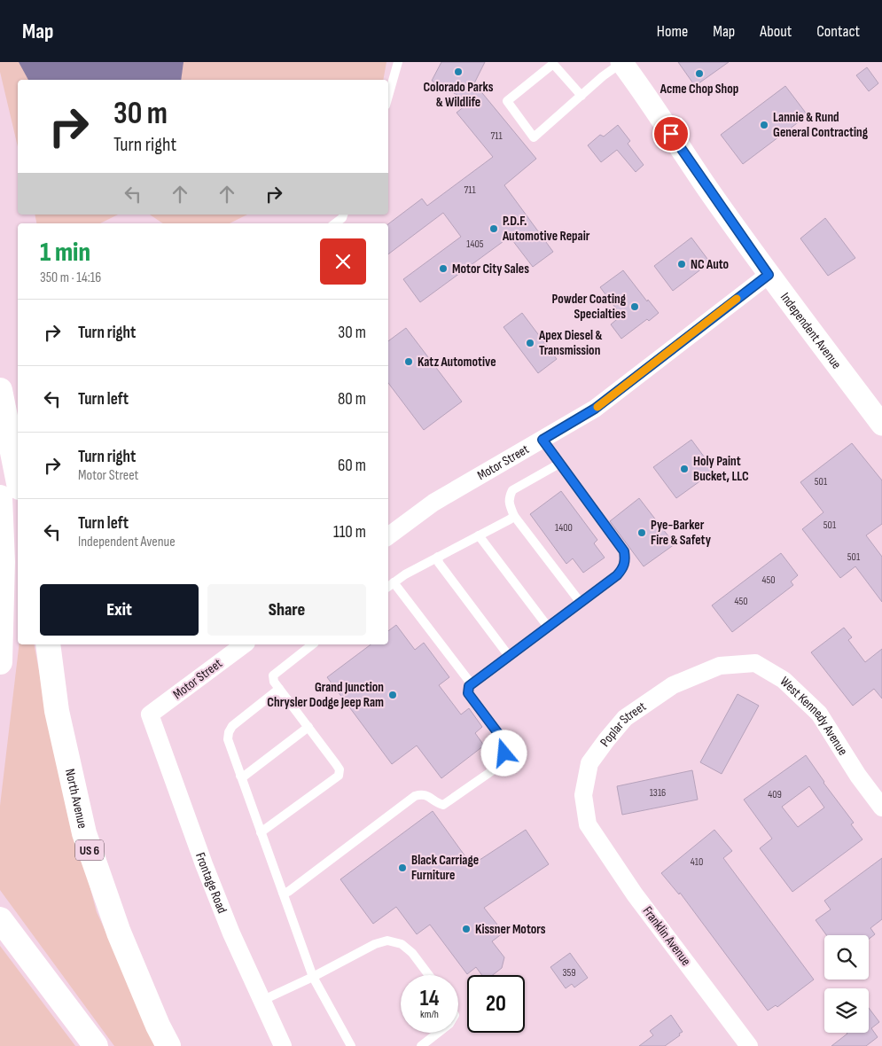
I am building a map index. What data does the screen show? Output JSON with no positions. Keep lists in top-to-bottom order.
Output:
{
  "streets": {
    "main road": ["North Avenue", "US 6"],
    "street": [
      "Independent Avenue",
      "Motor Street",
      "West Kennedy Avenue",
      "Poplar Street",
      "Frontage Road",
      "Franklin Avenue"
    ]
  },
  "crossings": [
    ["Independent Avenue", "Motor Street"],
    ["Motor Street", "Frontage Road"],
    ["West Kennedy Avenue", "Poplar Street"],
    ["Poplar Street", "Franklin Avenue"]
  ],
  "places": [
    "Colorado Parks & Wildlife",
    "Acme Chop Shop",
    "Lannie & Rund General Contracting",
    "P.D.F. Automotive Repair",
    "NC Auto",
    "Motor City Sales",
    "Powder Coating Specialties",
    "Apex Diesel & Transmission",
    "Katz Automotive",
    "Holy Paint Bucket, LLC",
    "Pye-Barker Fire & Safety",
    "Grand Junction Chrysler Dodge Jeep Ram",
    "Black Carriage Furniture",
    "Kissner Motors"
  ],
  "house_numbers": [
    "711",
    "711",
    "1405",
    "501",
    "501",
    "1400",
    "501",
    "450",
    "450",
    "1316",
    "409",
    "410",
    "359"
  ],
  "page": {
    "header": "Map",
    "nav": [
      "Home",
      "Map",
      "About",
      "Contact"
    ],
    "turn": ["30 m", "Turn right"],
    "heading": ["1 min", "350 m · 14:16"],
    "list": [
      {
        "name": "Turn right",
        "value": "30 m"
      },
      {
        "name": "Turn left",
        "value": "80 m"
      },
      {
        "name": "Turn right",
        "note": "Motor Street",
        "value": "60 m"
      },
      {
        "name": "Turn left",
        "note": "Independent Avenue",
        "value": "110 m"
      }
    ],
    "buttons": ["Exit", "Share"],
    "speed": "14 km/h",
    "limit": "20"
  }
}
